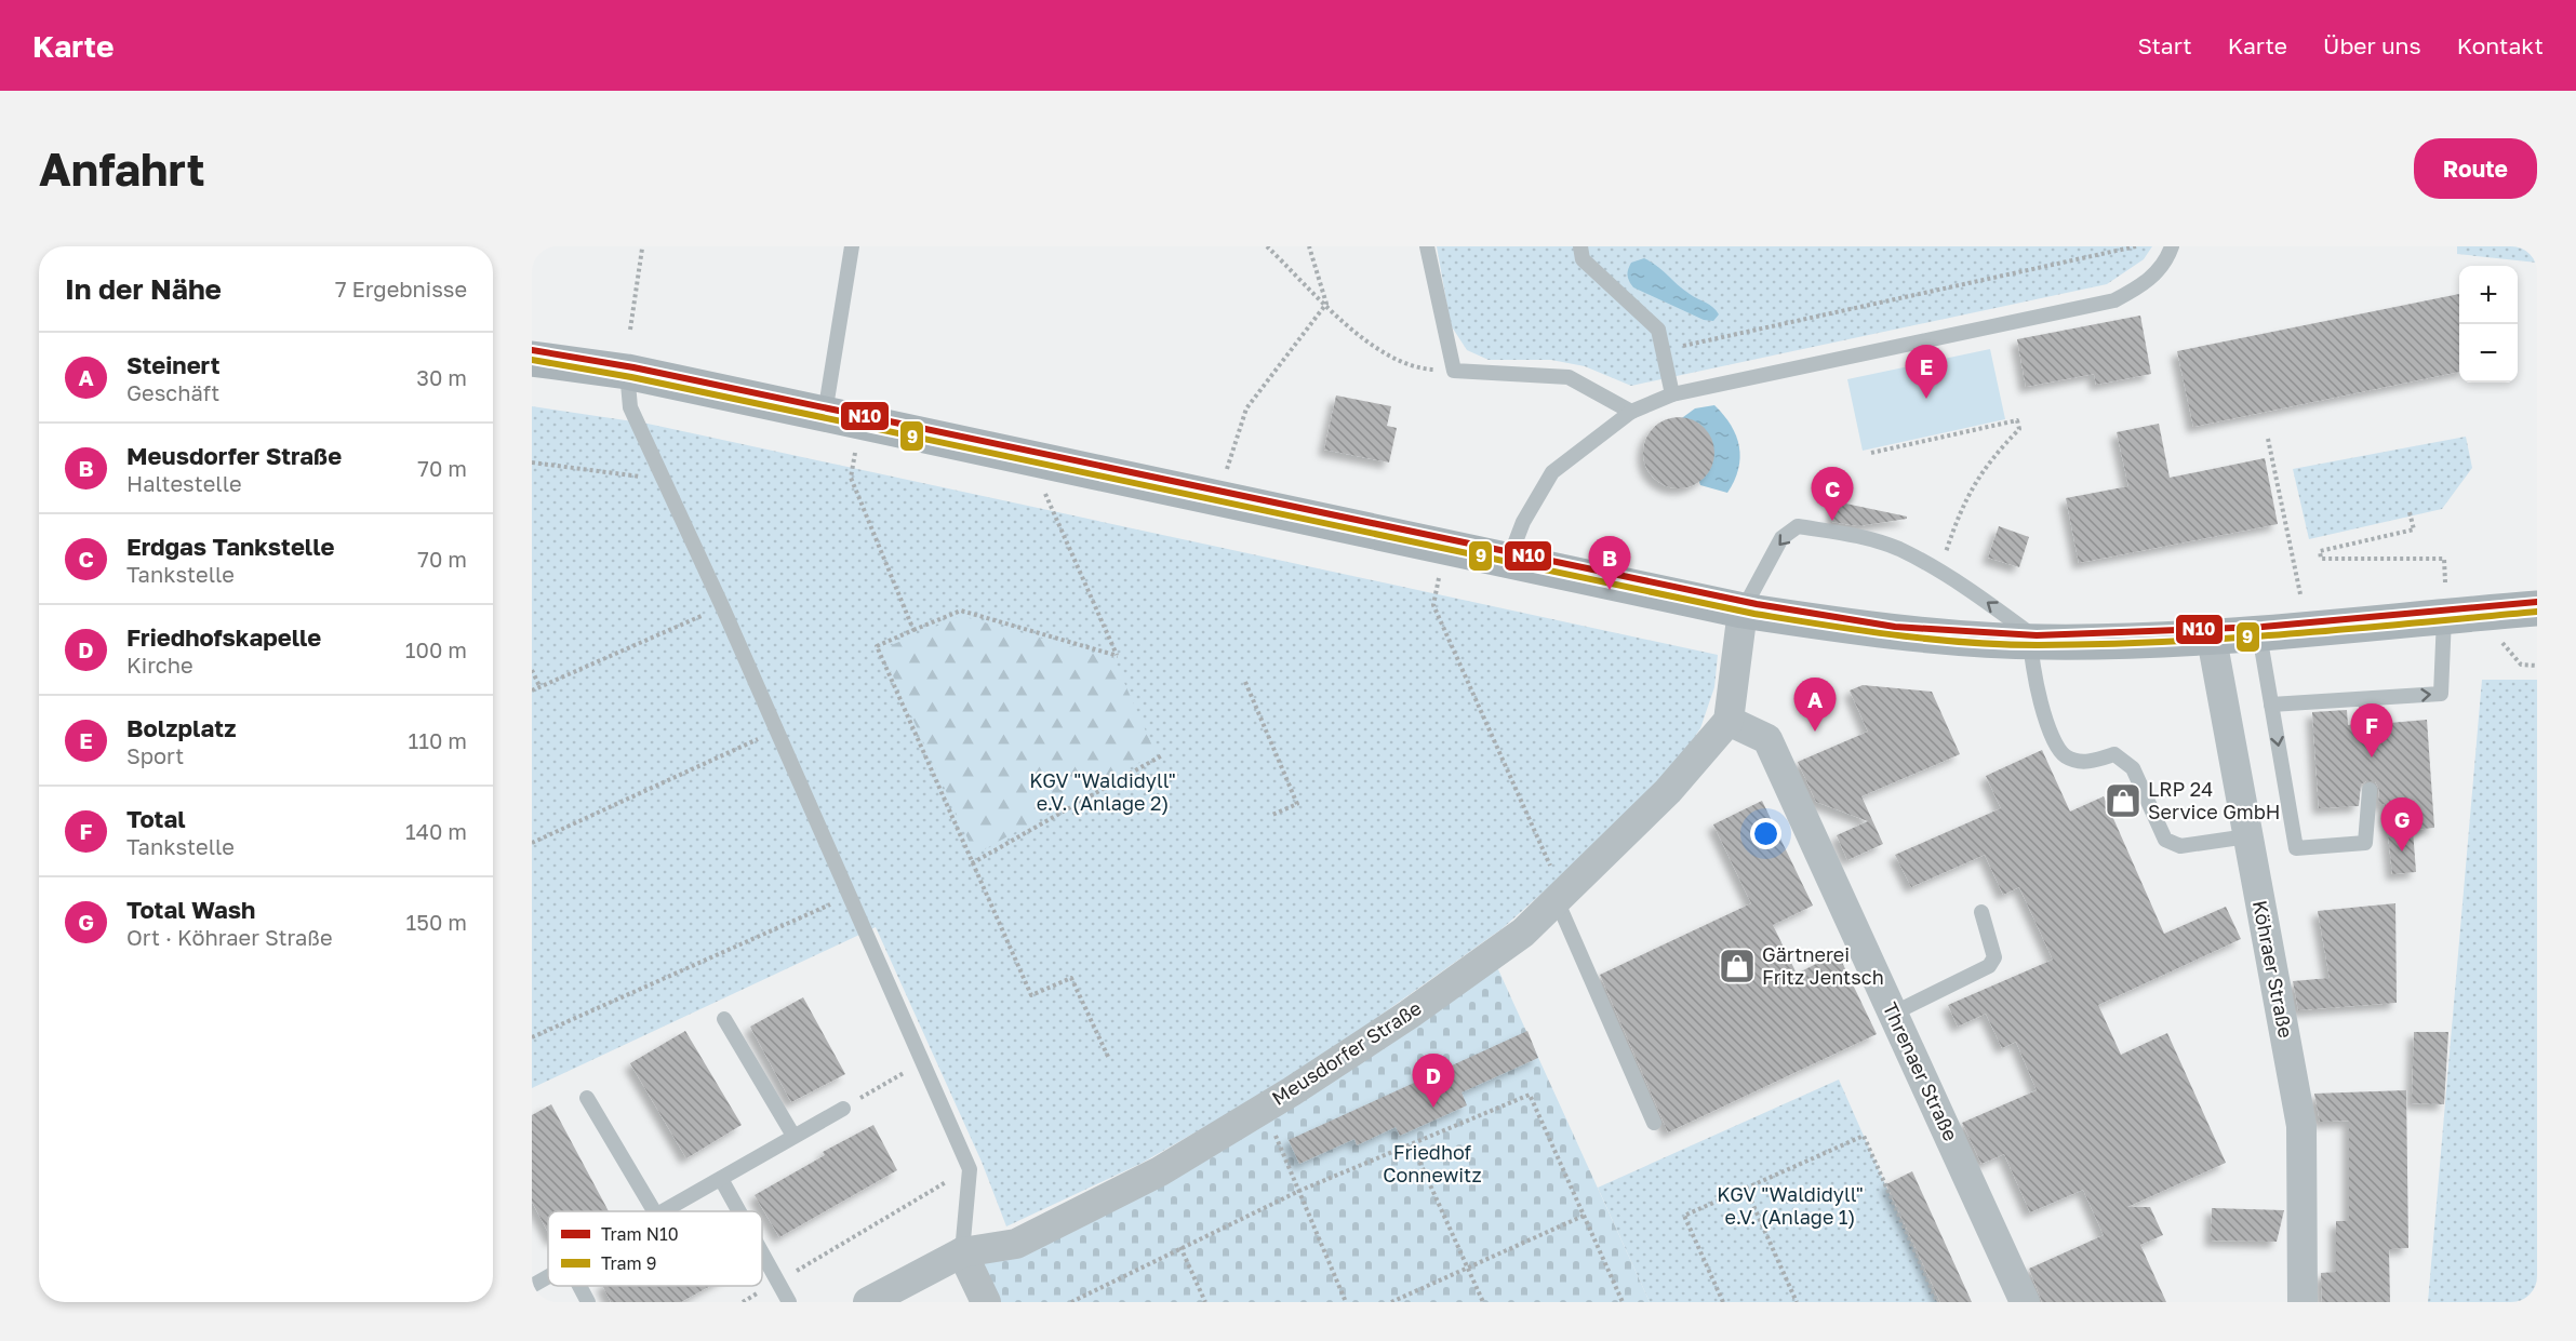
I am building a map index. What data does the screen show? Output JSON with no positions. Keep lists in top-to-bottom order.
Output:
{
  "streets": {
    "street": ["Köhraer Straße", "Meusdorfer Straße", "Threnaer Straße"]
  },
  "crossings": [
    ["Meusdorfer Straße", "Threnaer Straße"]
  ],
  "parks": ["KGV \"Waldidyll\" e.V. (Anlage 2)", "Friedhof Connewitz", "KGV \"Waldidyll\" e.V. (Anlage 1)"],
  "places": {
    "shop": ["LRP 24 Service GmbH", "Gärtnerei Fritz Jentsch"]
  },
  "lines": ["tram line N10", "tram line 9"],
  "legend": ["Tram N10", "Tram 9"],
  "page": {
    "header": "Karte",
    "nav": [
      "Start",
      "Karte",
      "Über uns",
      "Kontakt"
    ],
    "buttons": "Route",
    "title": "Anfahrt",
    "heading": ["In der Nähe", "7 Ergebnisse"],
    "map_buttons": ["+", "−"],
    "list": [
      {
        "mark": "A",
        "name": "Steinert",
        "note": "Geschäft",
        "value": "30 m"
      },
      {
        "mark": "B",
        "name": "Meusdorfer Straße",
        "note": "Haltestelle",
        "value": "70 m"
      },
      {
        "mark": "C",
        "name": "Erdgas Tankstelle",
        "note": "Tankstelle",
        "value": "70 m"
      },
      {
        "mark": "D",
        "name": "Friedhofskapelle",
        "note": "Kirche",
        "value": "100 m"
      },
      {
        "mark": "E",
        "name": "Bolzplatz",
        "note": "Sport",
        "value": "110 m"
      },
      {
        "mark": "F",
        "name": "Total",
        "note": "Tankstelle",
        "value": "140 m"
      },
      {
        "mark": "G",
        "name": "Total Wash",
        "note": "Ort · Köhraer Straße",
        "value": "150 m"
      }
    ],
    "pins": [
      "E",
      "C",
      "B",
      "A",
      "F",
      "G",
      "D"
    ]
  }
}
